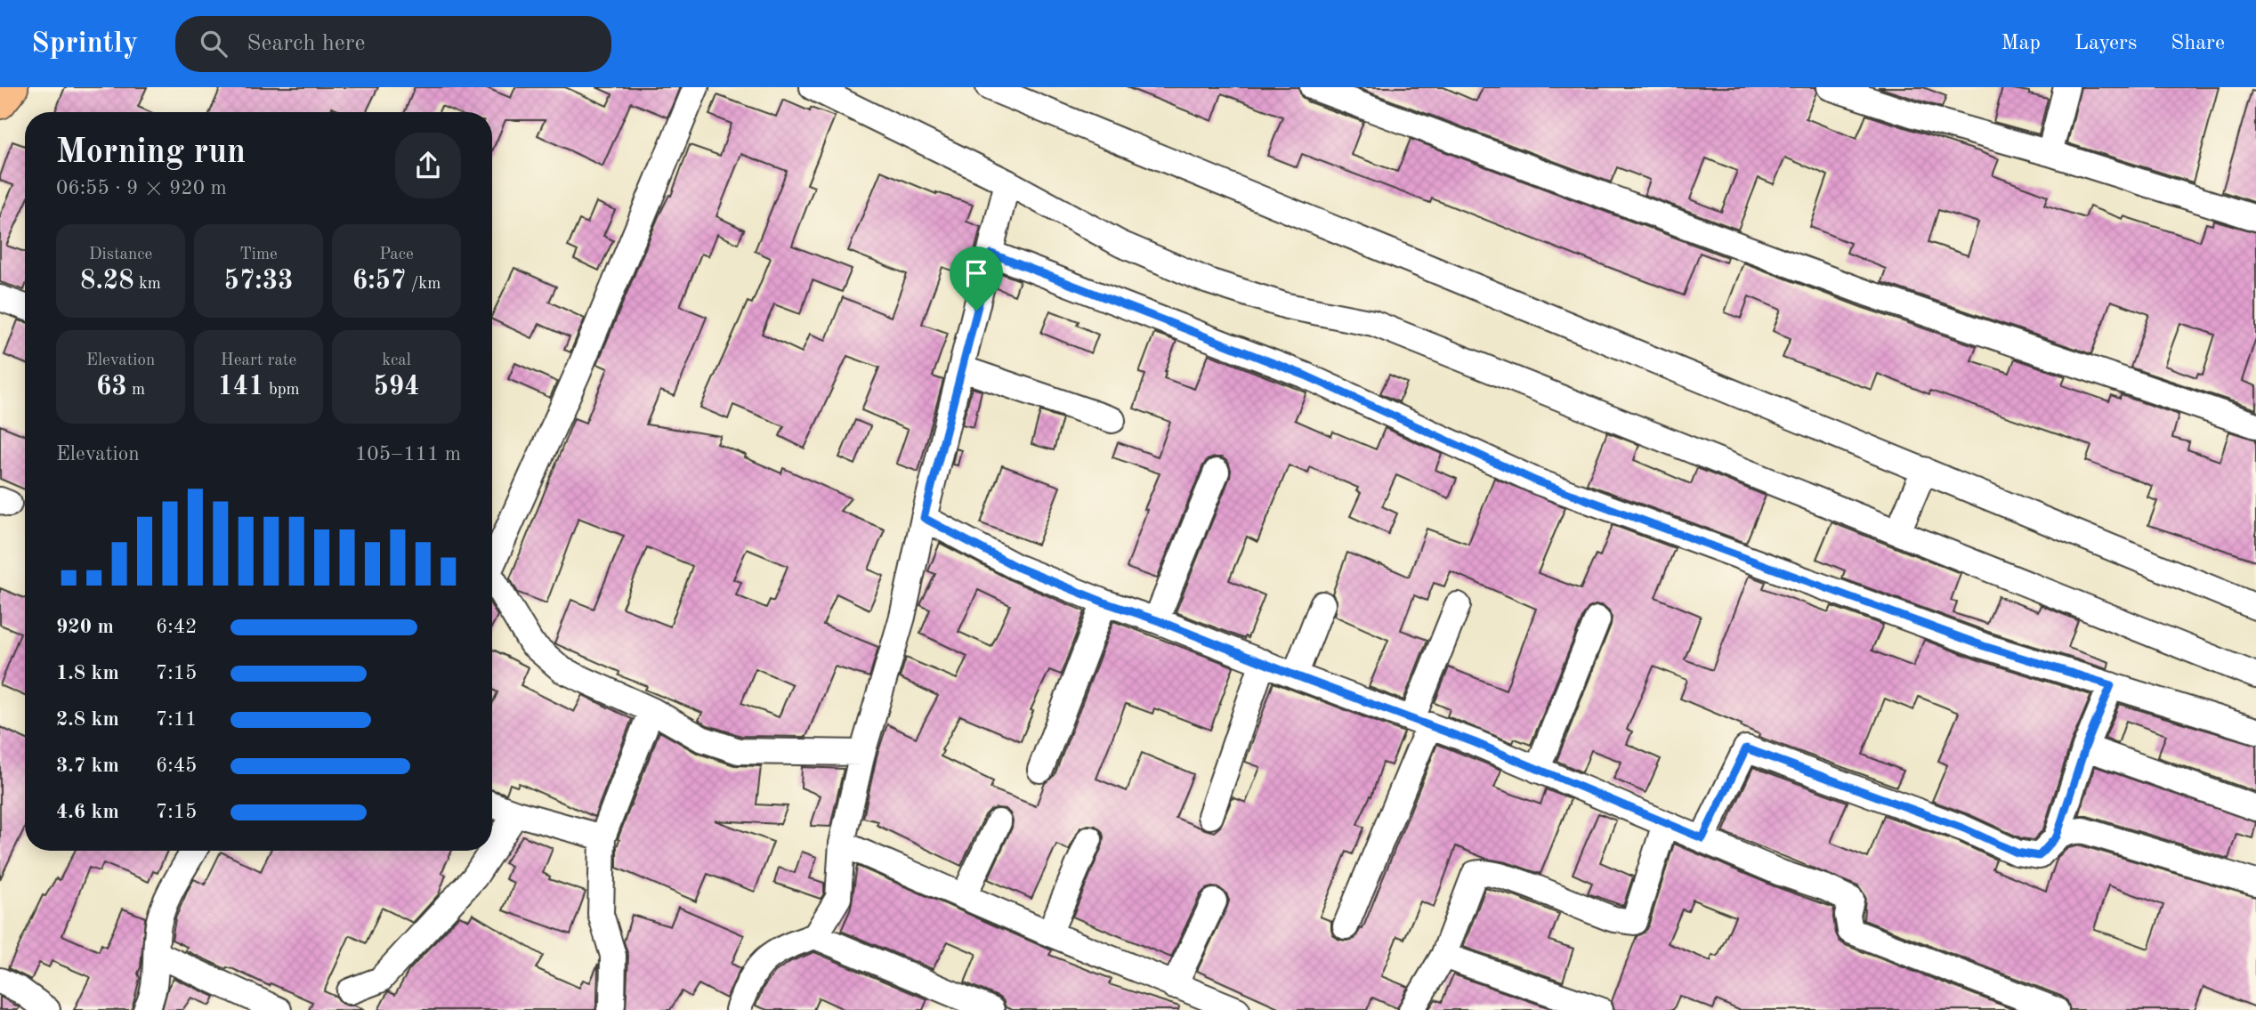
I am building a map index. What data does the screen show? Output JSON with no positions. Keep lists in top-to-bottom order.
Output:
{
  "page": {
    "header": "Sprintly",
    "search": "Search here",
    "nav": ["Map", "Layers", "Share"],
    "heading": ["Morning run", "06:55 · 9 × 920 m"],
    "stats": [
      ["Distance", "8.28 km"],
      ["Time", "57:33"],
      ["Pace", "6:57 /km"],
      ["Elevation", "63 m"],
      ["Heart rate", "141 bpm"],
      ["kcal", "594"]
    ],
    "chart": ["Elevation", "105–111 m"],
    "list": [
      {
        "name": "920 m",
        "note": "6:42"
      },
      {
        "name": "1.8 km",
        "note": "7:15"
      },
      {
        "name": "2.8 km",
        "note": "7:11"
      },
      {
        "name": "3.7 km",
        "note": "6:45"
      },
      {
        "name": "4.6 km",
        "note": "7:15"
      }
    ]
  }
}
